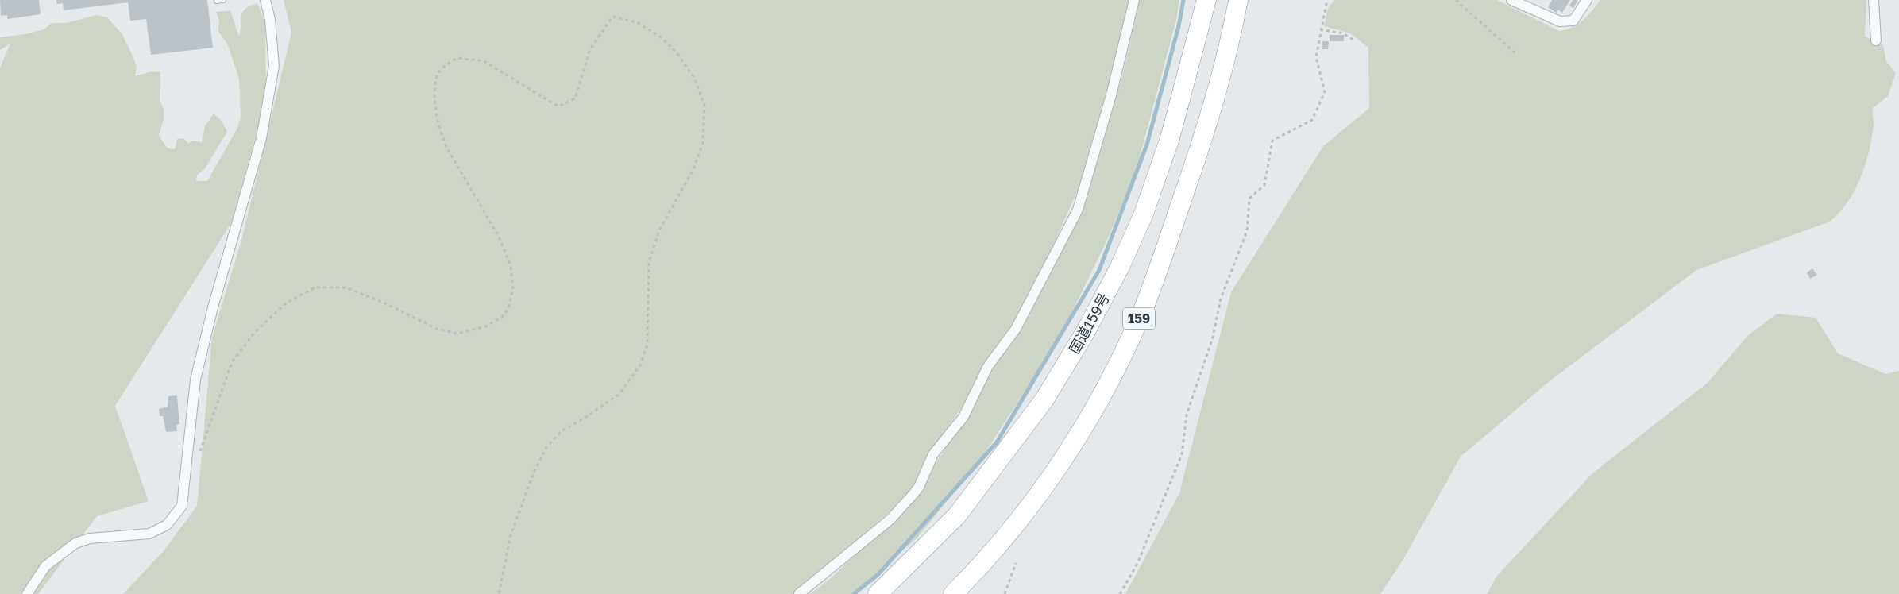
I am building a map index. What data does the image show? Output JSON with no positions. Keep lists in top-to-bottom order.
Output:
{
  "streets": {
    "highway": ["159", "国道159号"]
  }
}
